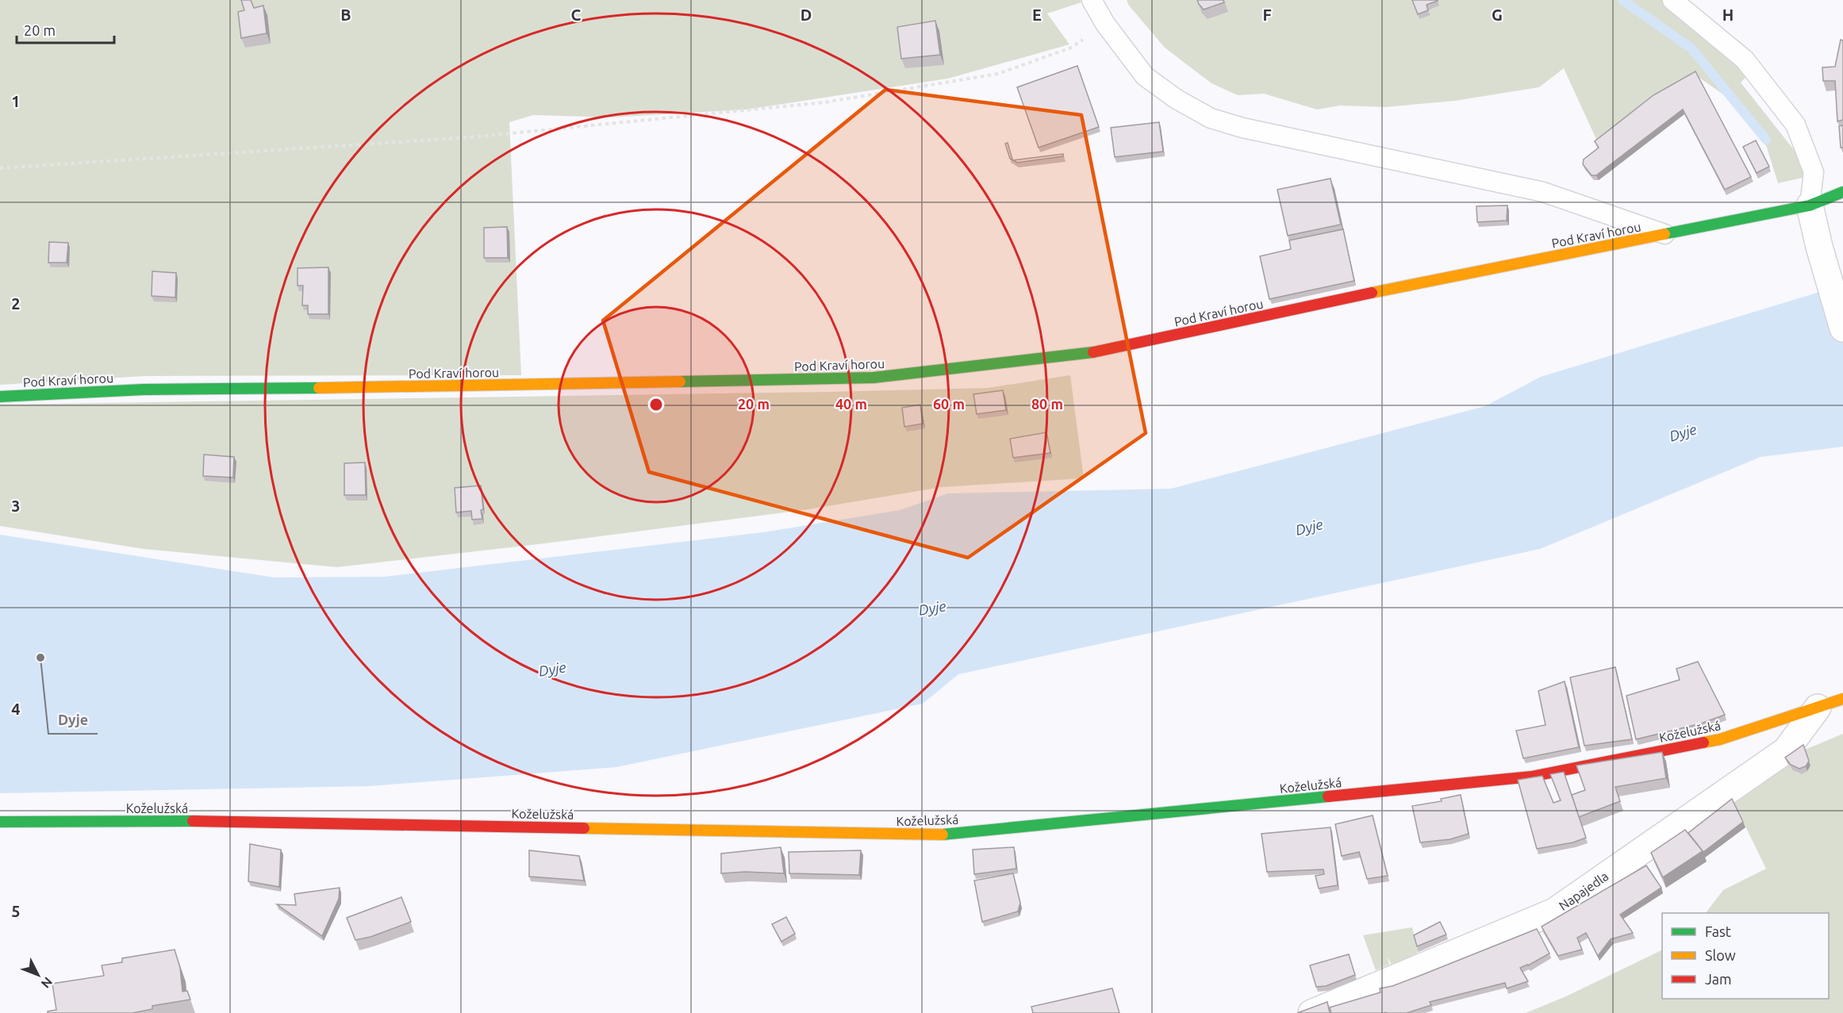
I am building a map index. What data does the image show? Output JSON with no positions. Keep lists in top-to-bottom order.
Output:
{
  "streets": {
    "street": ["Pod Kraví horou", "Koželužská", "Napajedla"]
  },
  "crossings": [
    ["Koželužská", "Napajedla"]
  ],
  "water": ["Dyje"],
  "places": ["Dyje"],
  "legend": ["Fast", "Slow", "Jam"],
  "scale_bar": "20 m",
  "north": "bottom right",
  "grid": {
    "columns": [
      "B",
      "C",
      "D",
      "E",
      "F",
      "G",
      "H"
    ],
    "rows": [
      "1",
      "2",
      "3",
      "4",
      "5"
    ]
  },
  "rings": [
    "20 m",
    "40 m",
    "60 m",
    "80 m"
  ]
}
